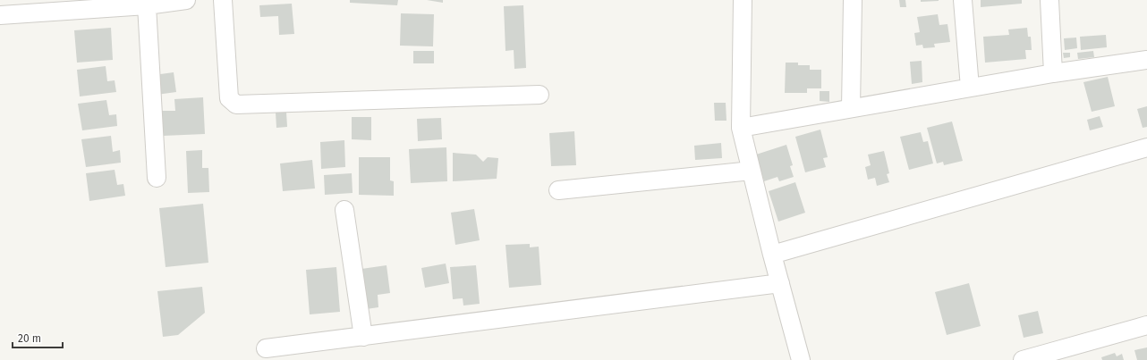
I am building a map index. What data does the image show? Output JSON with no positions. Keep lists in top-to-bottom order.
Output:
{
  "scale_bar": "20 m"
}
